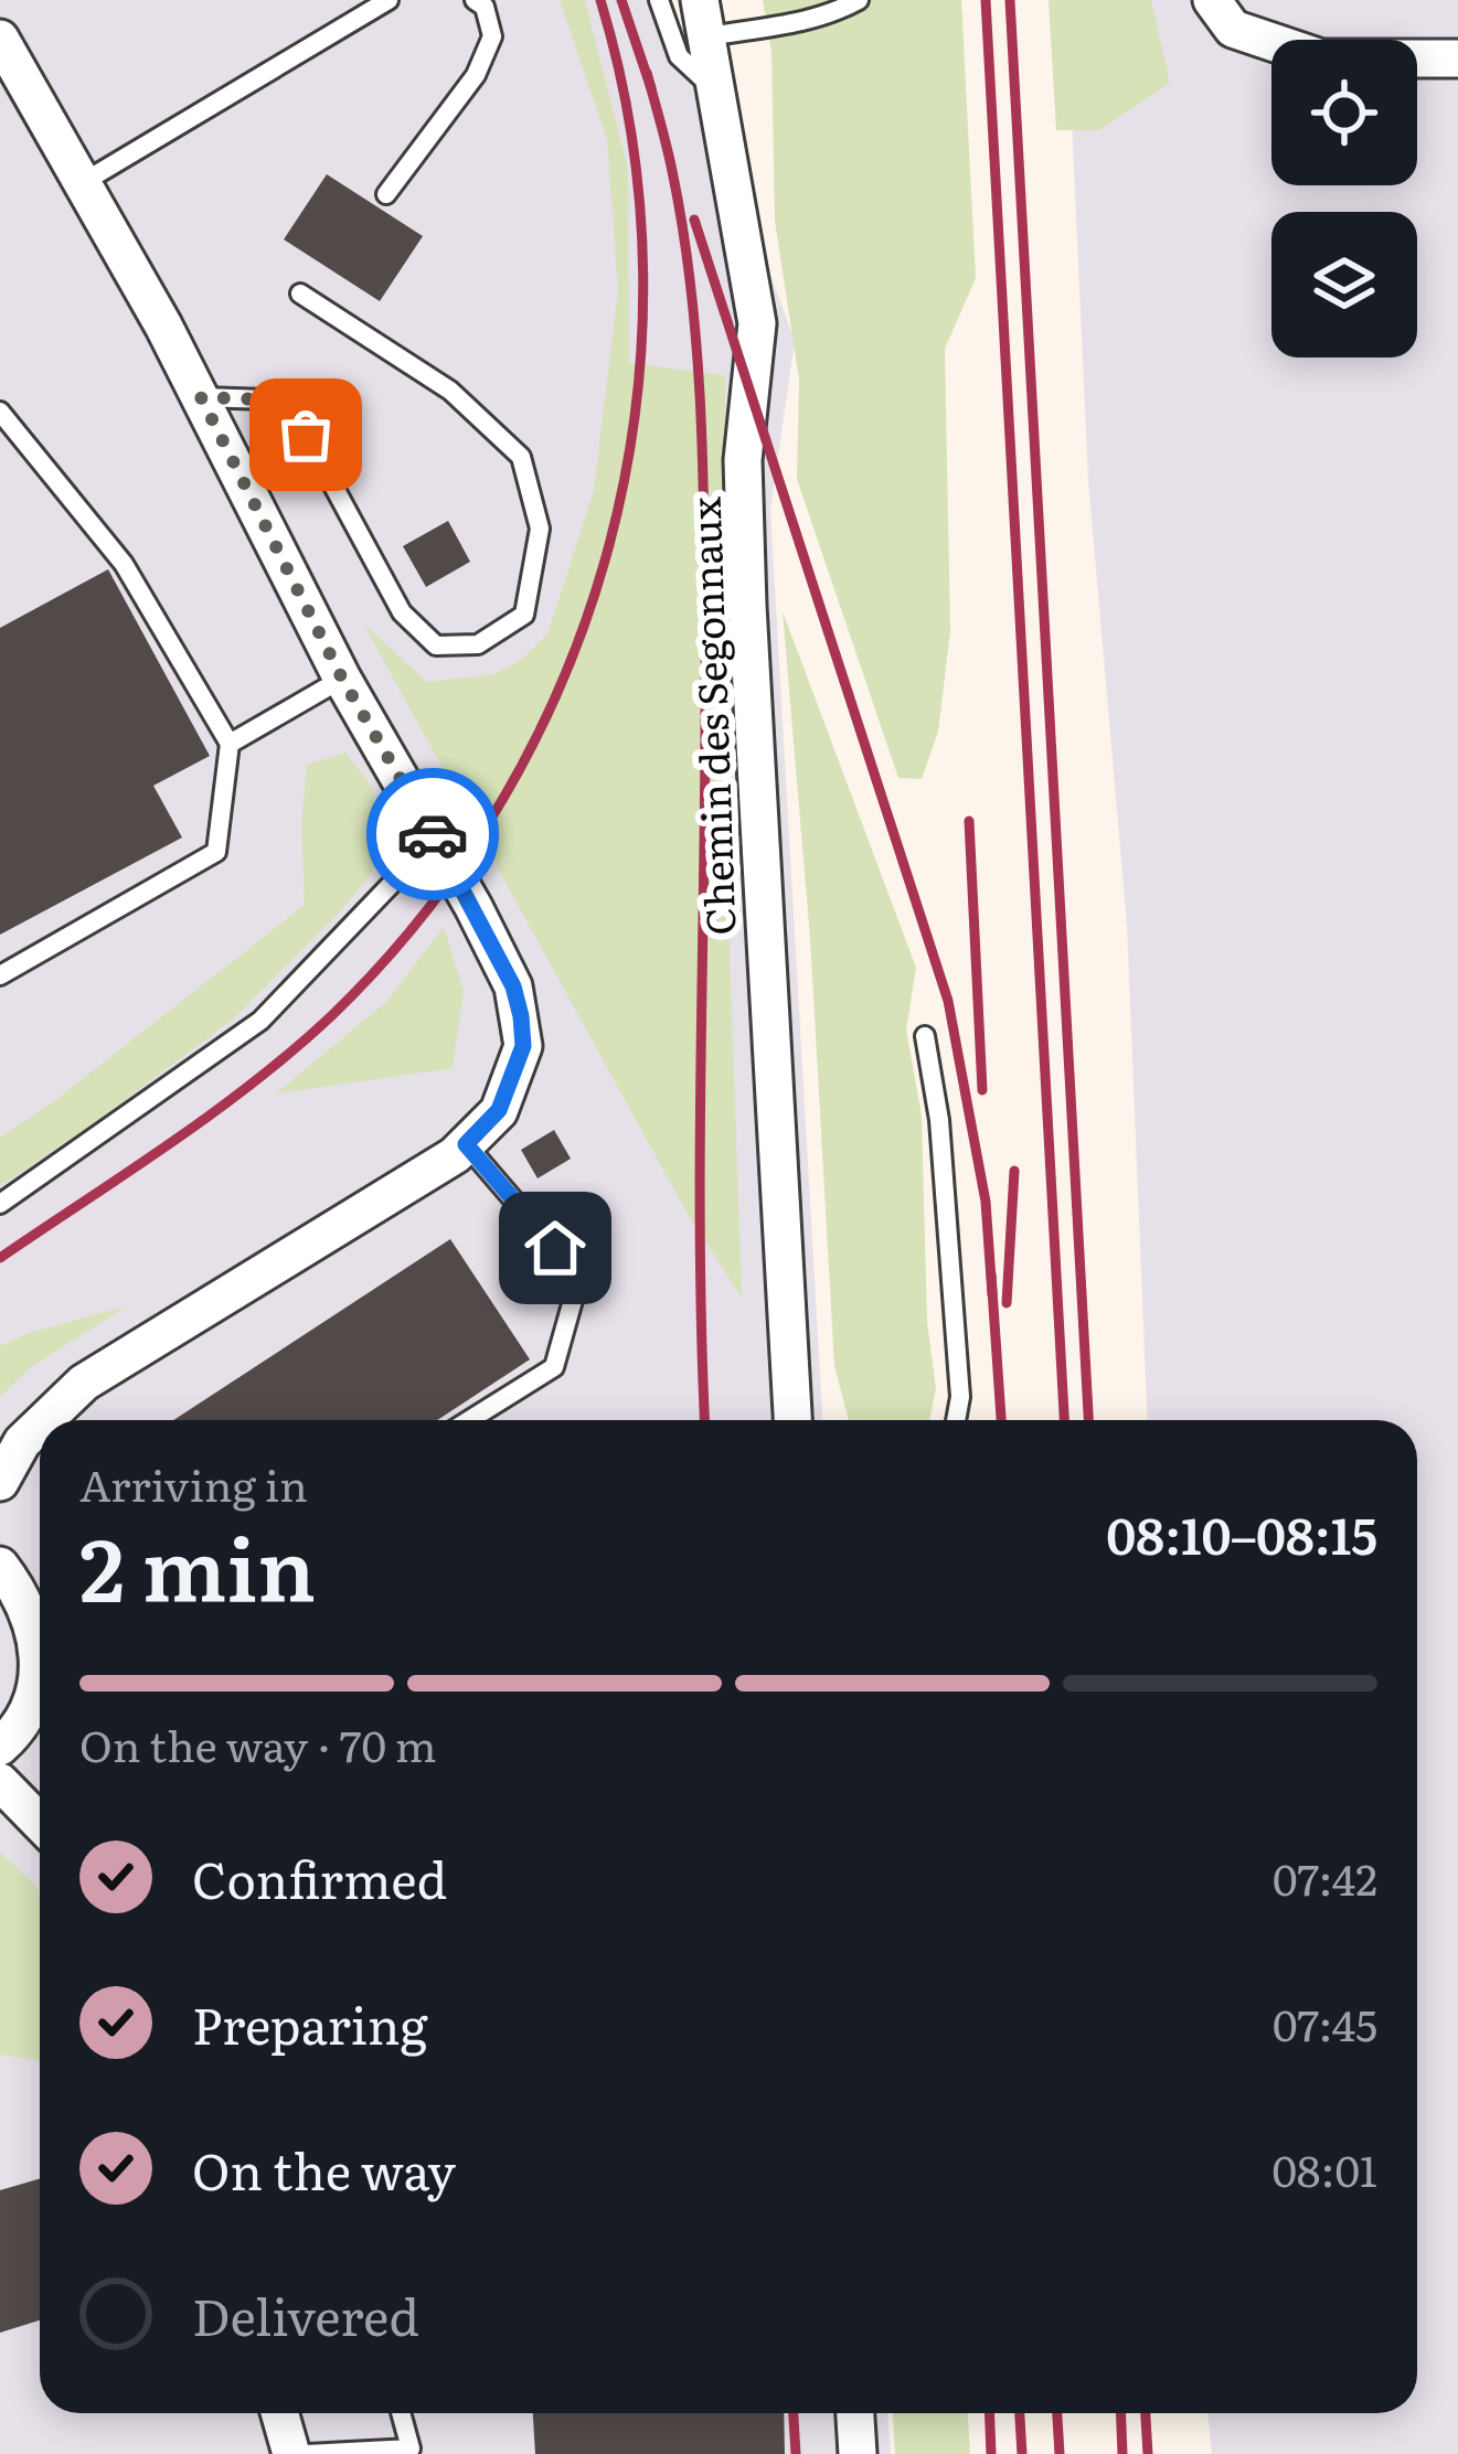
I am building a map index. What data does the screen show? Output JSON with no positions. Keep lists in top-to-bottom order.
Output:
{
  "streets": {
    "street": ["Chemin des Segonnaux"]
  },
  "page": {
    "heading": ["2 min", "Arriving in", "08:10–08:15"],
    "bar": "On the way · 70 m",
    "list": [
      ["Confirmed", "07:42"],
      ["Preparing", "07:45"],
      ["On the way", "08:01"],
      "Delivered"
    ]
  }
}
